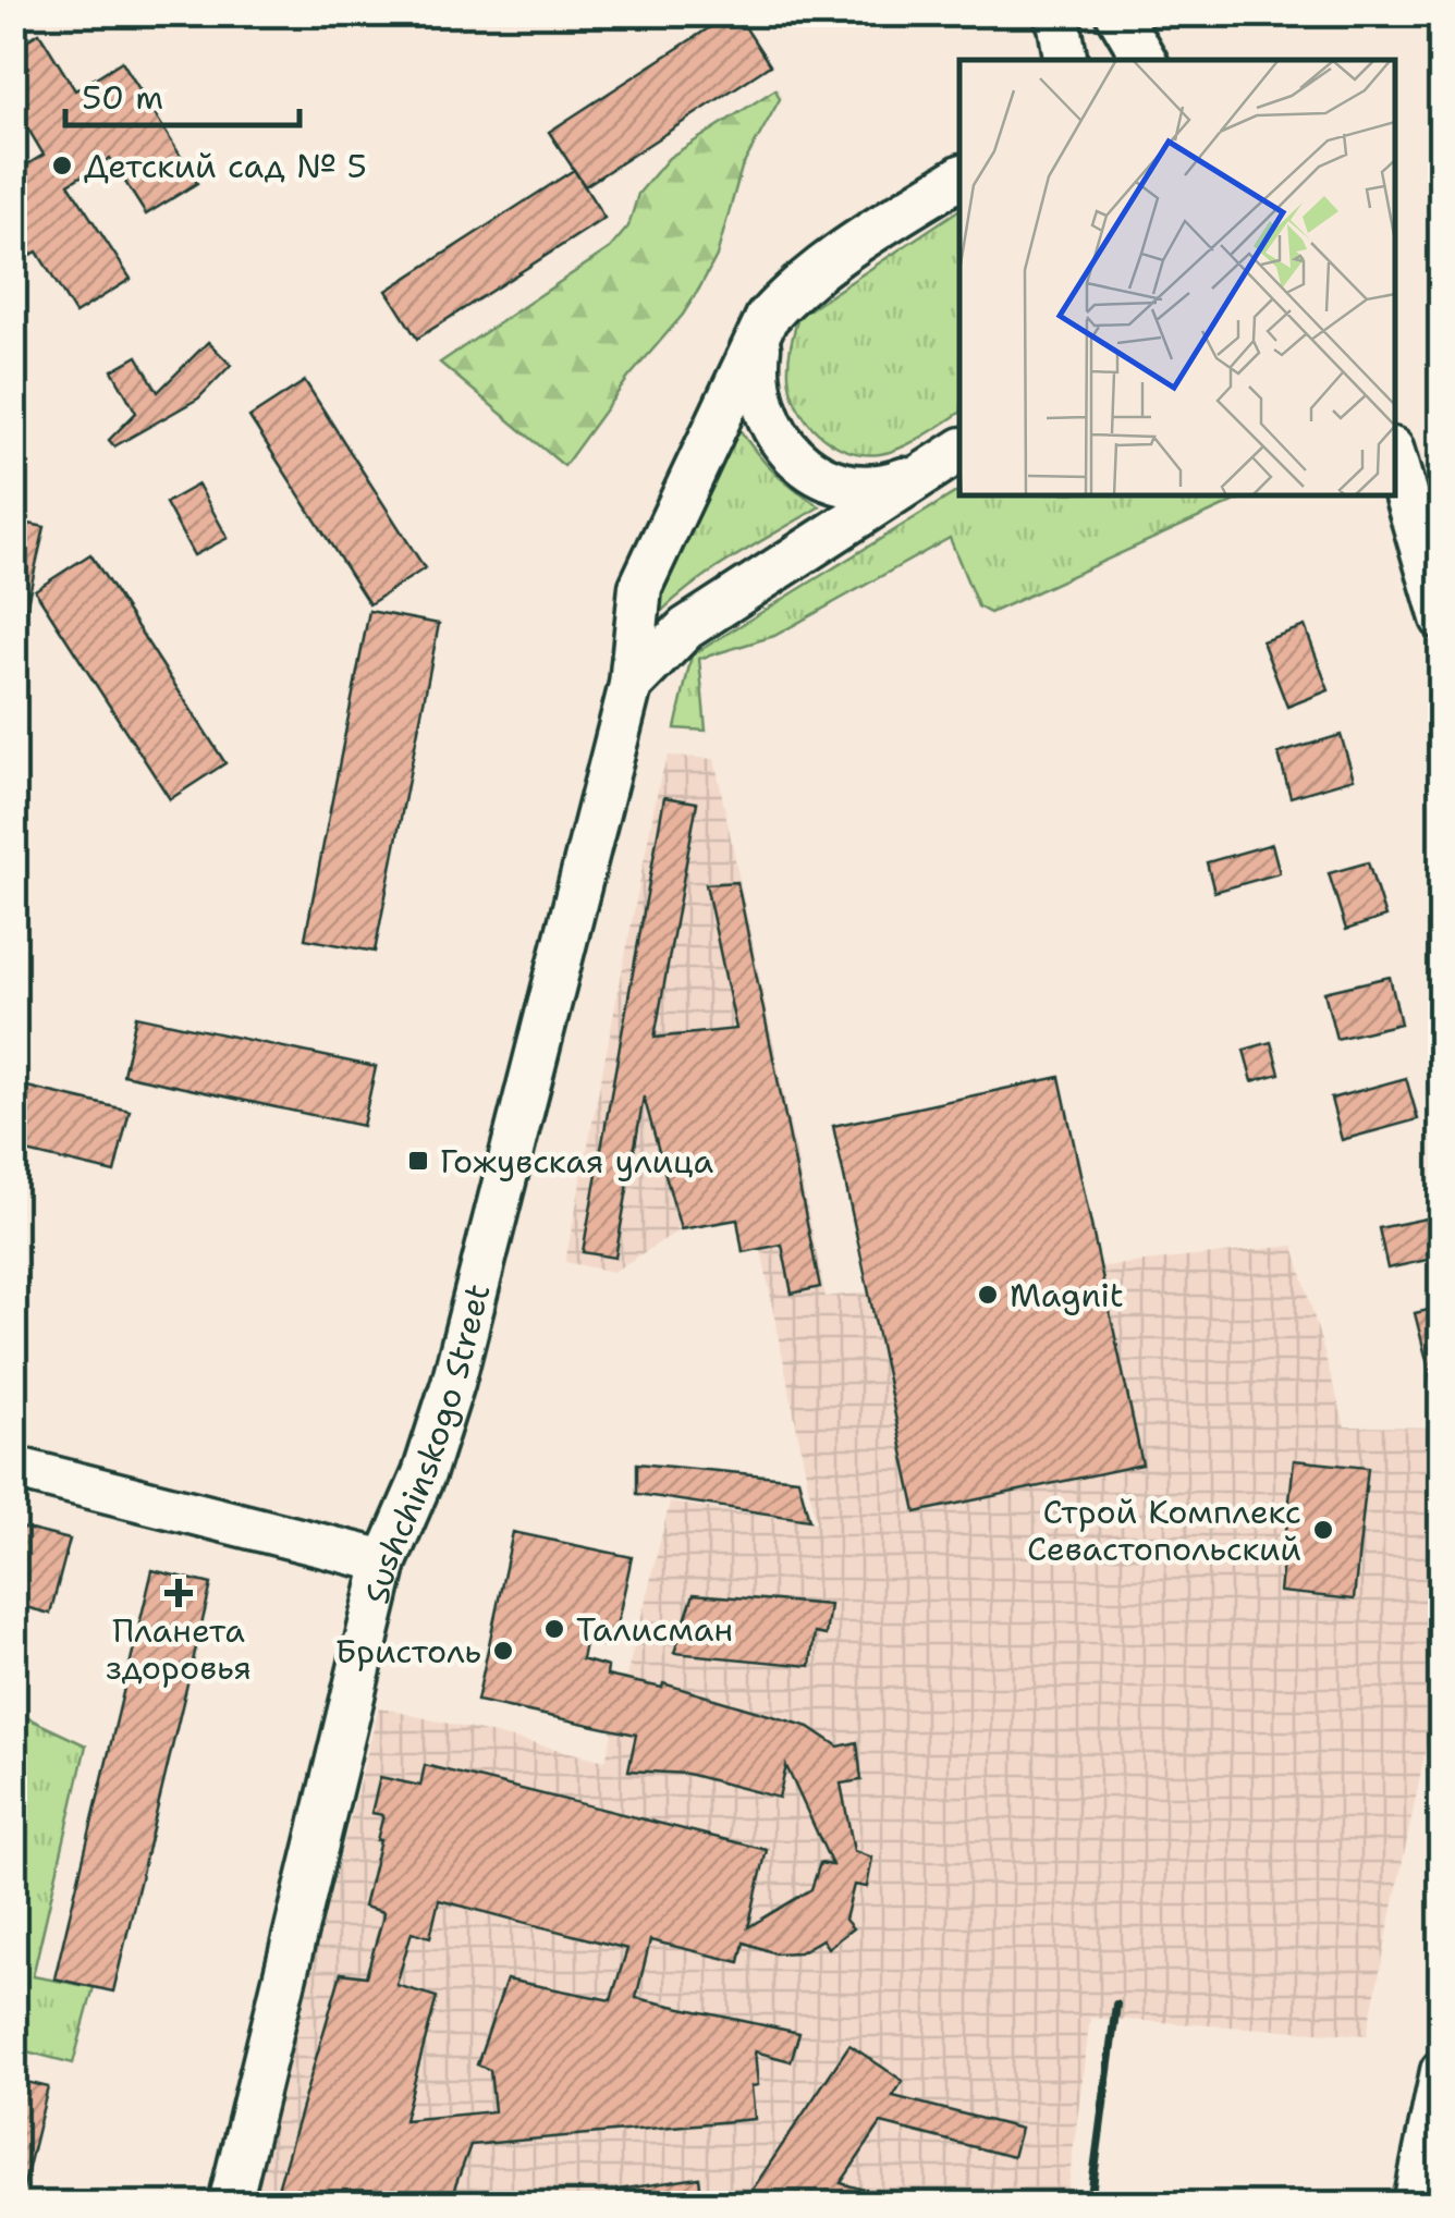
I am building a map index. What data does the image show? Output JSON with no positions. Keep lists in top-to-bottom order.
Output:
{
  "streets": {
    "street": ["Sushchinskogo Street"]
  },
  "places": {
    "other": [
      "Детский сад № 5",
      "Magnit",
      "Строй Комплекс Севастопольский",
      "Талисман",
      "Бристоль"
    ],
    "transit": ["Гожувская улица"],
    "health": ["Планета здоровья"]
  },
  "scale_bar": "50 m"
}
